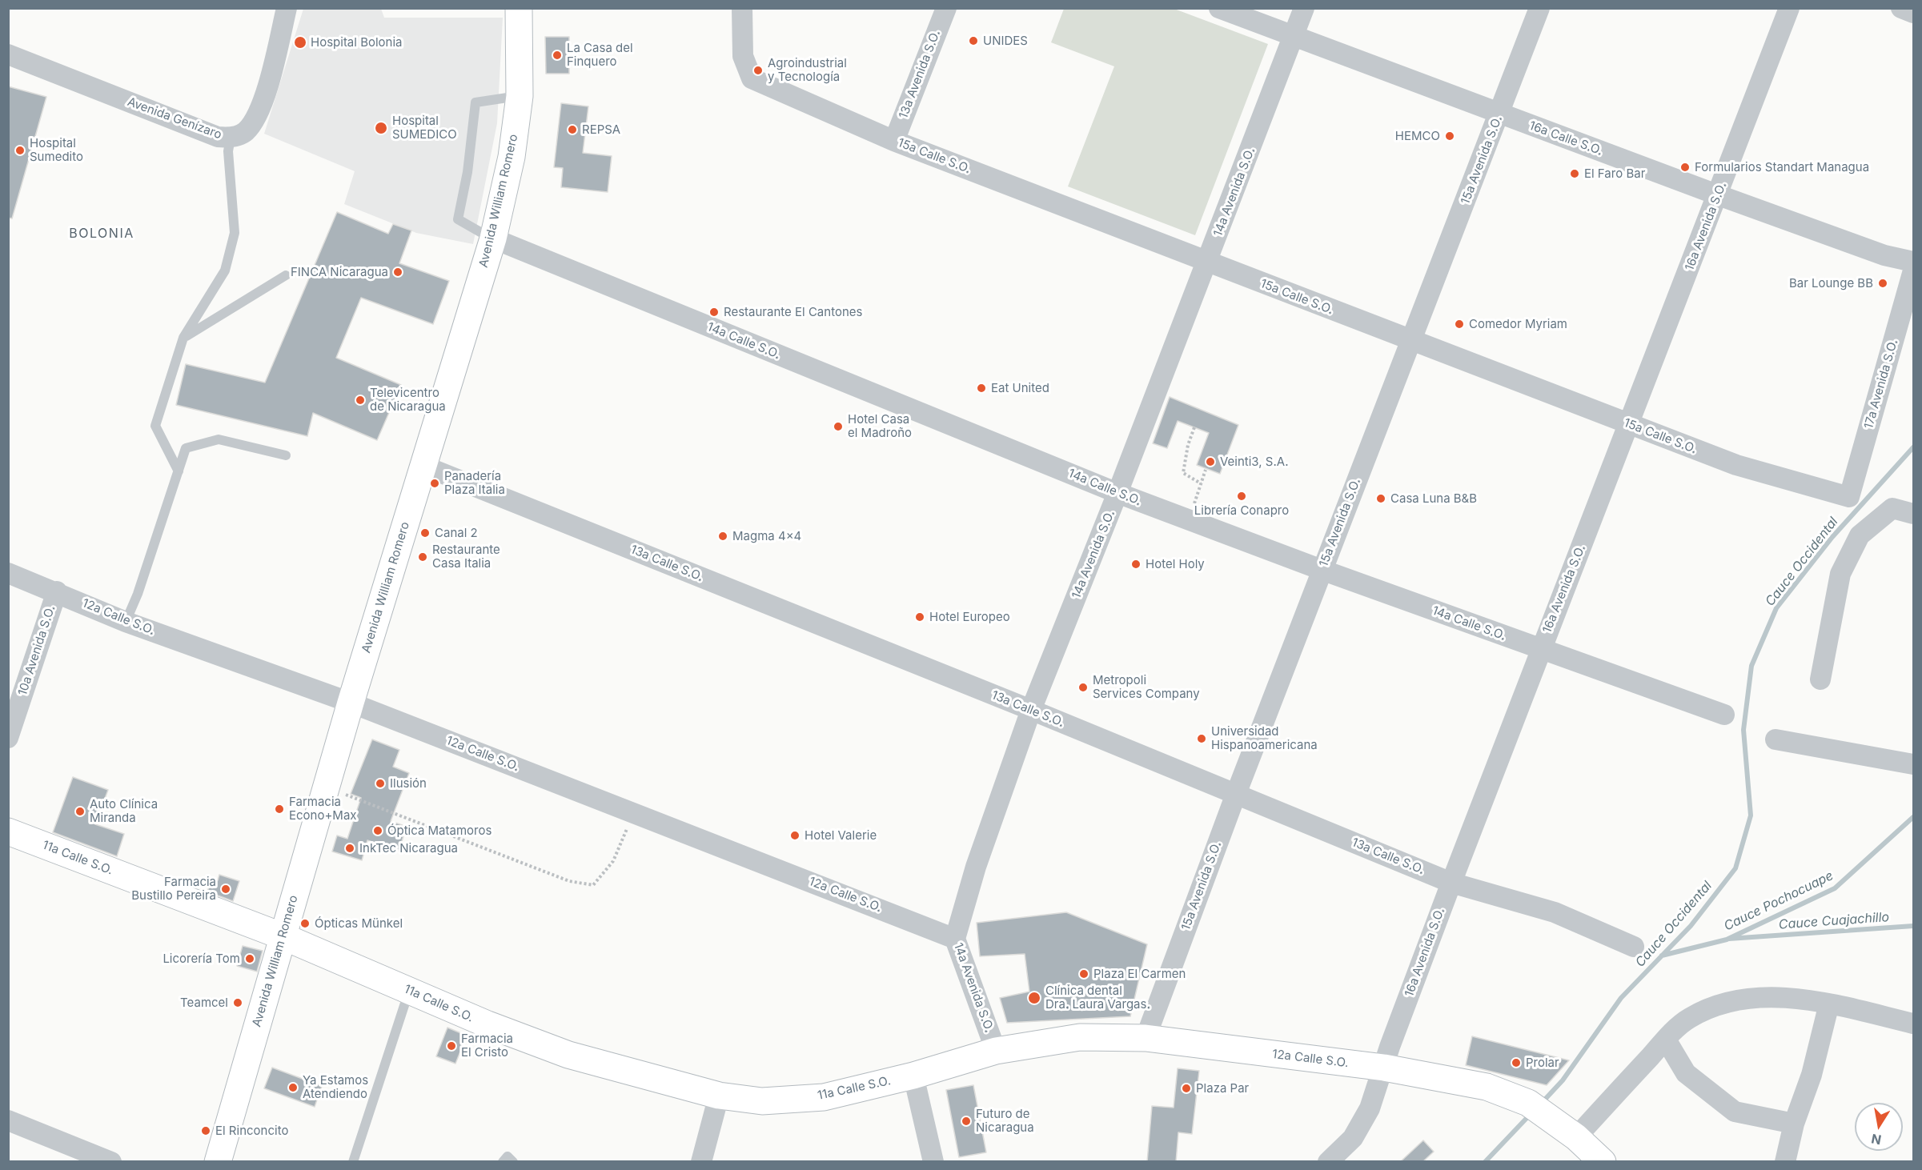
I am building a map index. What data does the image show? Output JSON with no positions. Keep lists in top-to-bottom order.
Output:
{
  "streets": {
    "street": [
      "13a Avenida S.O.",
      "Avenida Genízaro",
      "16a Calle S.O.",
      "15a Calle S.O.",
      "15a Avenida S.O.",
      "14a Avenida S.O.",
      "Avenida William Romero",
      "16a Avenida S.O.",
      "14a Calle S.O.",
      "17a Avenida S.O.",
      "13a Calle S.O.",
      "12a Calle S.O.",
      "10a Avenida S.O.",
      "11a Calle S.O."
    ]
  },
  "crossings": [
    ["13a Avenida S.O.", "15a Calle S.O."],
    ["16a Calle S.O.", "15a Avenida S.O."],
    ["16a Calle S.O.", "14a Avenida S.O."],
    ["16a Calle S.O.", "16a Avenida S.O."],
    ["15a Calle S.O.", "15a Avenida S.O."],
    ["15a Calle S.O.", "14a Avenida S.O."],
    ["15a Calle S.O.", "16a Avenida S.O."],
    ["15a Calle S.O.", "17a Avenida S.O."],
    ["15a Avenida S.O.", "14a Calle S.O."],
    ["15a Avenida S.O.", "13a Calle S.O."],
    ["15a Avenida S.O.", "12a Calle S.O."],
    ["14a Avenida S.O.", "14a Calle S.O."],
    ["14a Avenida S.O.", "13a Calle S.O."],
    ["14a Avenida S.O.", "12a Calle S.O."],
    ["14a Avenida S.O.", "11a Calle S.O."],
    ["Avenida William Romero", "14a Calle S.O."],
    ["Avenida William Romero", "13a Calle S.O."],
    ["Avenida William Romero", "12a Calle S.O."],
    ["Avenida William Romero", "11a Calle S.O."],
    ["16a Avenida S.O.", "14a Calle S.O."],
    ["16a Avenida S.O.", "13a Calle S.O."],
    ["16a Avenida S.O.", "12a Calle S.O."],
    ["12a Calle S.O.", "10a Avenida S.O."],
    ["12a Calle S.O.", "11a Calle S.O."]
  ],
  "districts": ["BOLONIA"],
  "water": ["Cauce Occidental", "Cauce Pochocuape", "Cauce Cuajachillo"],
  "places": [
    "UNIDES",
    "Hospital Bolonia",
    "La Casa del Finquero",
    "Agroindustrial y Tecnología",
    "Hospital SUMEDICO",
    "REPSA",
    "HEMCO",
    "Hospital Sumedito",
    "Formularios Standart Managua",
    "El Faro Bar",
    "FINCA Nicaragua",
    "Bar Lounge BB",
    "Restaurante El Cantones",
    "Comedor Myriam",
    "Eat United",
    "Televicentro de Nicaragua",
    "Hotel Casa el Madroño",
    "Veinti3, S.A.",
    "Panadería Plaza Italia",
    "Librería Conapro",
    "Casa Luna B&B",
    "Canal 2",
    "Magma 4x4",
    "Restaurante Casa Italia",
    "Hotel Holy",
    "Hotel Europeo",
    "Metropoli Services Company",
    "Universidad Hispanoamericana",
    "Ilusión",
    "Farmacia Econo+Max",
    "Auto Clínica Miranda",
    "Óptica Matamoros",
    "Hotel Valerie",
    "InkTec Nicaragua",
    "Farmacia Bustillo Pereira",
    "Ópticas Münkel",
    "Licorería Tom",
    "Plaza El Carmen",
    "Clínica dental Dra. Laura Vargas.",
    "Teamcel",
    "Farmacia El Cristo",
    "Prolar",
    "Ya Estamos Atendiendo",
    "Plaza Par",
    "Futuro de Nicaragua",
    "El Rinconcito"
  ],
  "north": "bottom"
}
